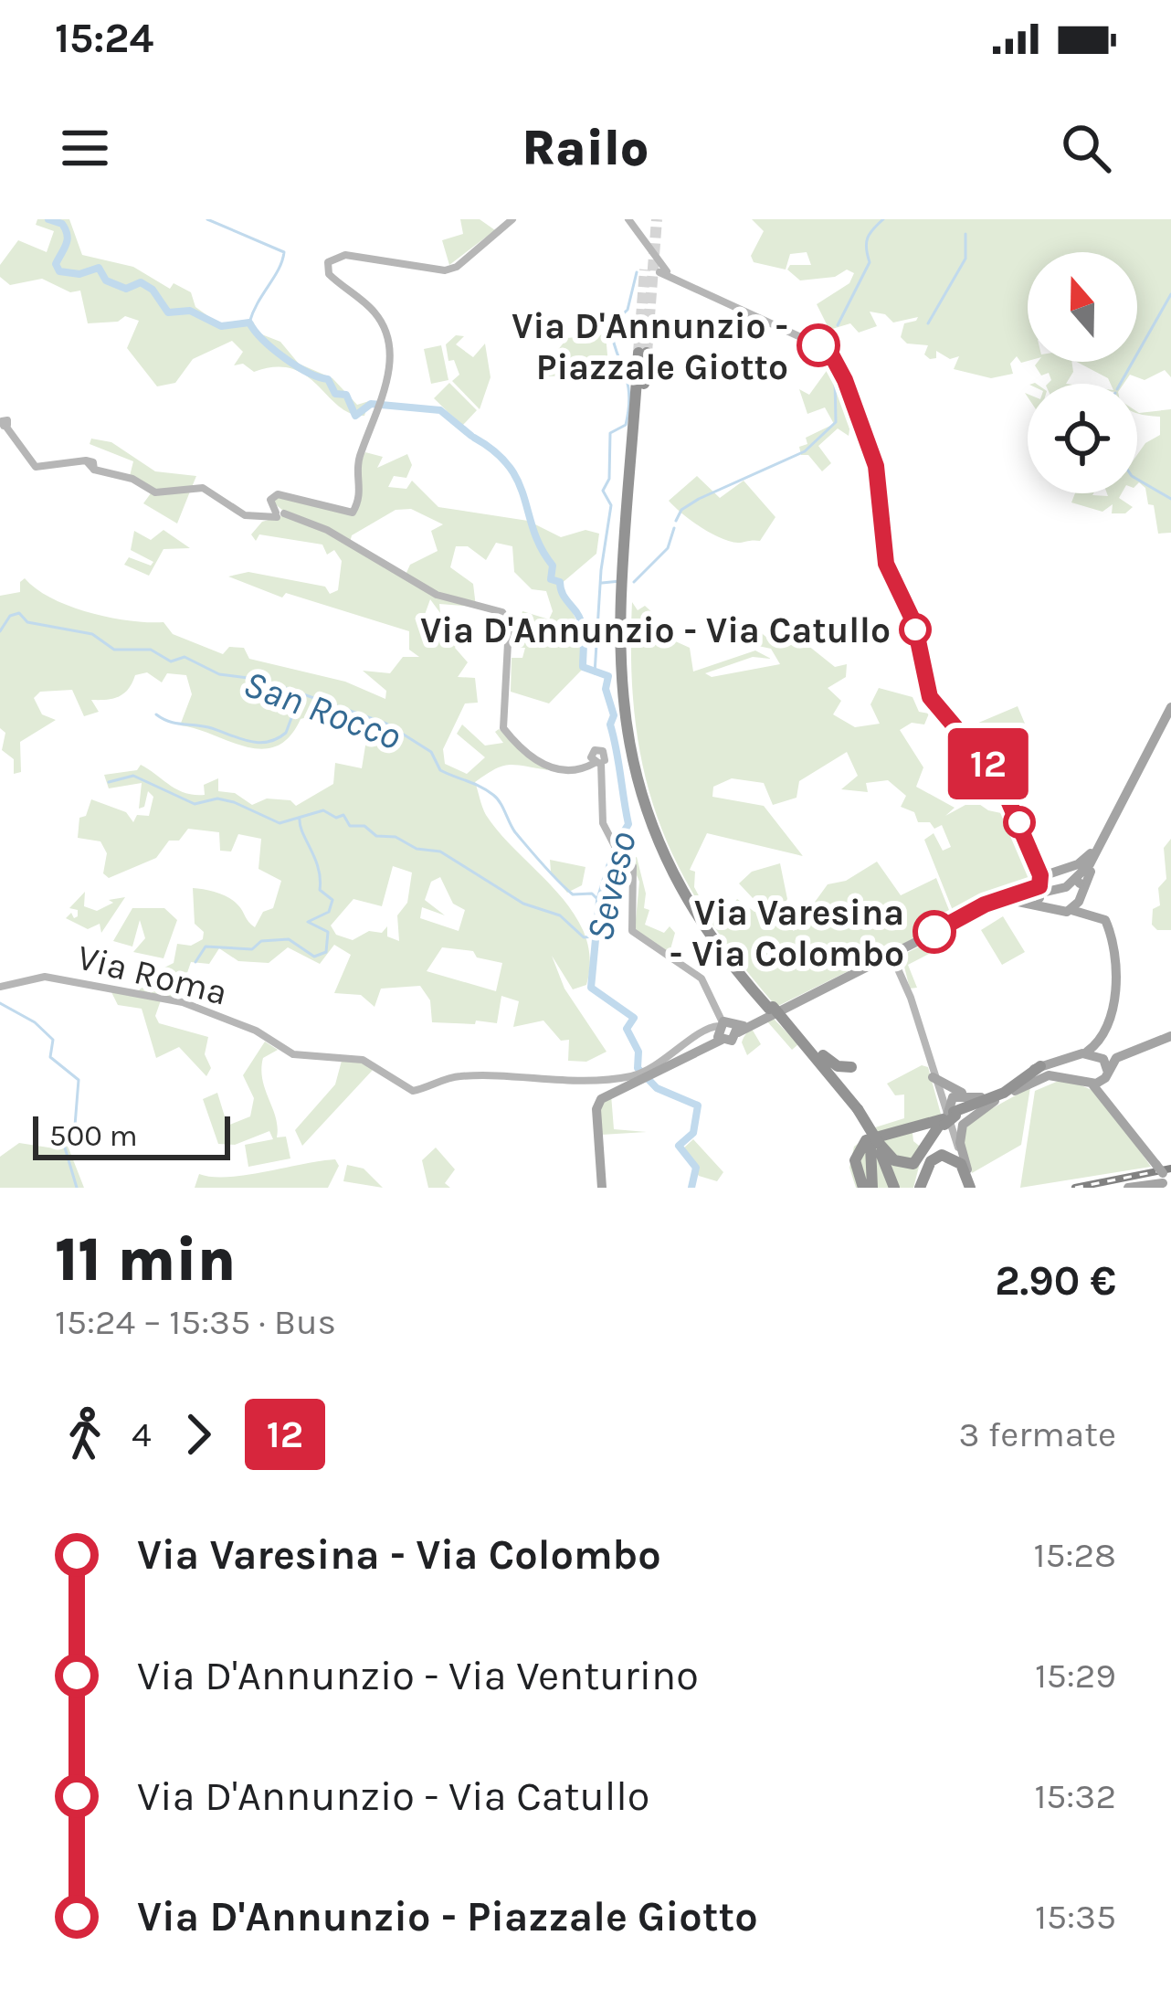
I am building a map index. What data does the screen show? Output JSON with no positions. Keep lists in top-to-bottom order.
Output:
{
  "streets": {
    "street": ["Via Roma"]
  },
  "water": ["San Rocco", "Seveso"],
  "places": ["Via D'Annunzio - Piazzale Giotto", "Via D'Annunzio - Via Catullo", "Via Varesina - Via Colombo"],
  "lines": ["bus line 12"],
  "scale_bar": "500 m",
  "north": "top",
  "page": {
    "status": "15:24",
    "header": "Railo",
    "on_map": "12",
    "scale": "500 m",
    "heading": ["11 min", "15:24 – 15:35 · Bus", "2.90 €"],
    "legs": ["4", "12", "3 fermate"],
    "list": [
      {
        "name": "Via Varesina - Via Colombo",
        "value": "15:28"
      },
      {
        "name": "Via D'Annunzio - Via Venturino",
        "value": "15:29"
      },
      {
        "name": "Via D'Annunzio - Via Catullo",
        "value": "15:32"
      },
      {
        "name": "Via D'Annunzio - Piazzale Giotto",
        "value": "15:35"
      }
    ]
  }
}
